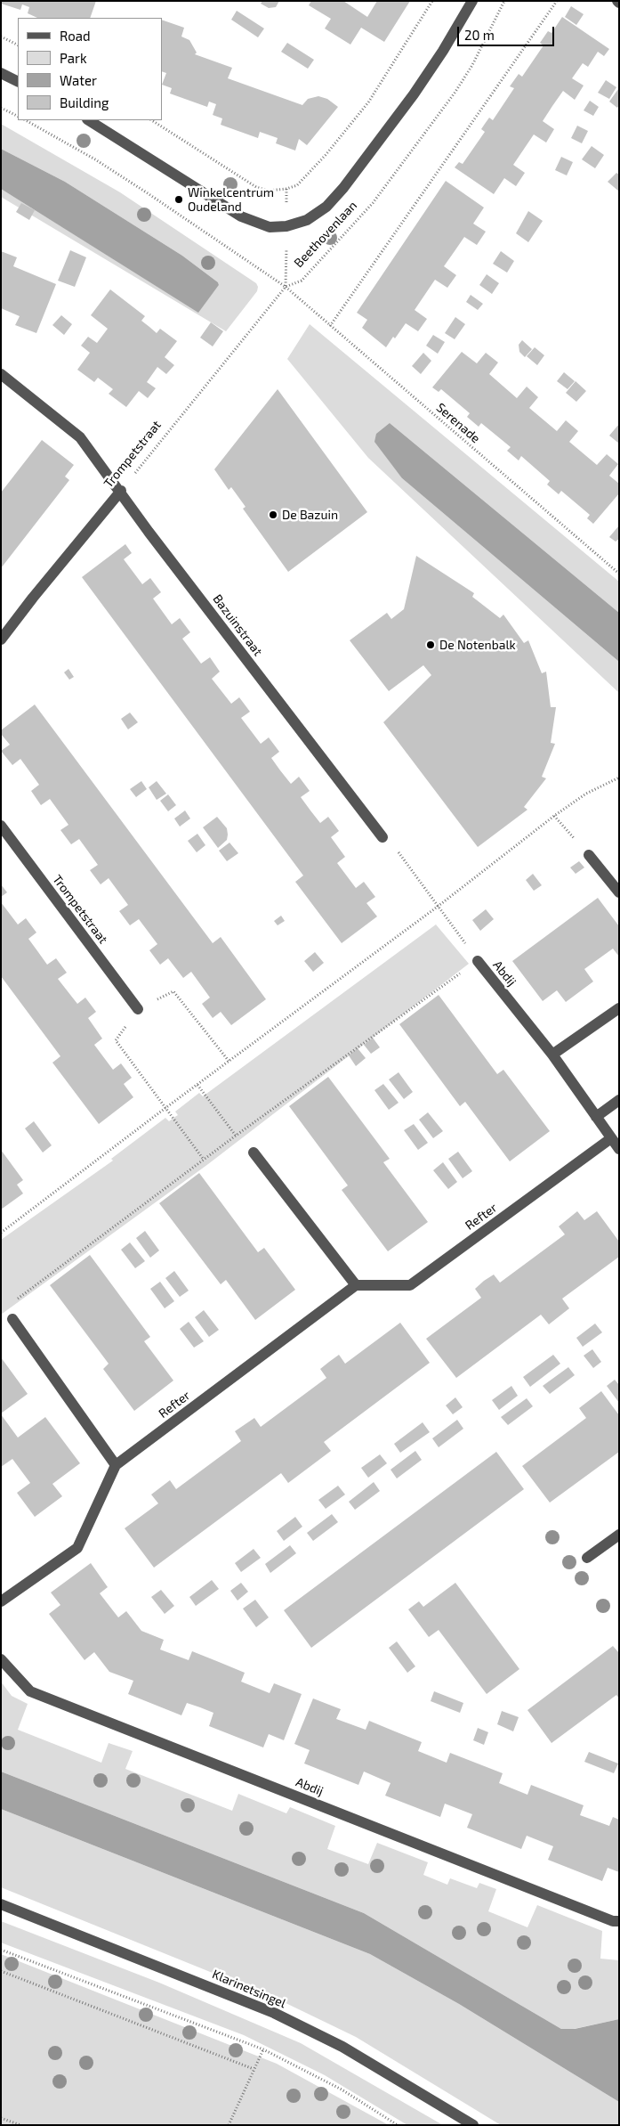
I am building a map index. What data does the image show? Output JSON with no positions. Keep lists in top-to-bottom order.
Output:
{
  "streets": {
    "street": [
      "Beethovenlaan",
      "Trompetstraat",
      "Bazuinstraat",
      "Abdij",
      "Refter",
      "Klarinetsingel"
    ],
    "path": ["Serenade"]
  },
  "crossings": [
    ["Beethovenlaan", "Serenade"],
    ["Beethovenlaan", "Trompetstraat"],
    ["Serenade", "Trompetstraat"],
    ["Trompetstraat", "Bazuinstraat"],
    ["Abdij", "Refter"]
  ],
  "places": ["Winkelcentrum Oudeland", "De Bazuin", "De Notenbalk"],
  "legend": [
    "Road",
    "Park",
    "Water",
    "Building"
  ],
  "scale_bar": "20 m"
}
